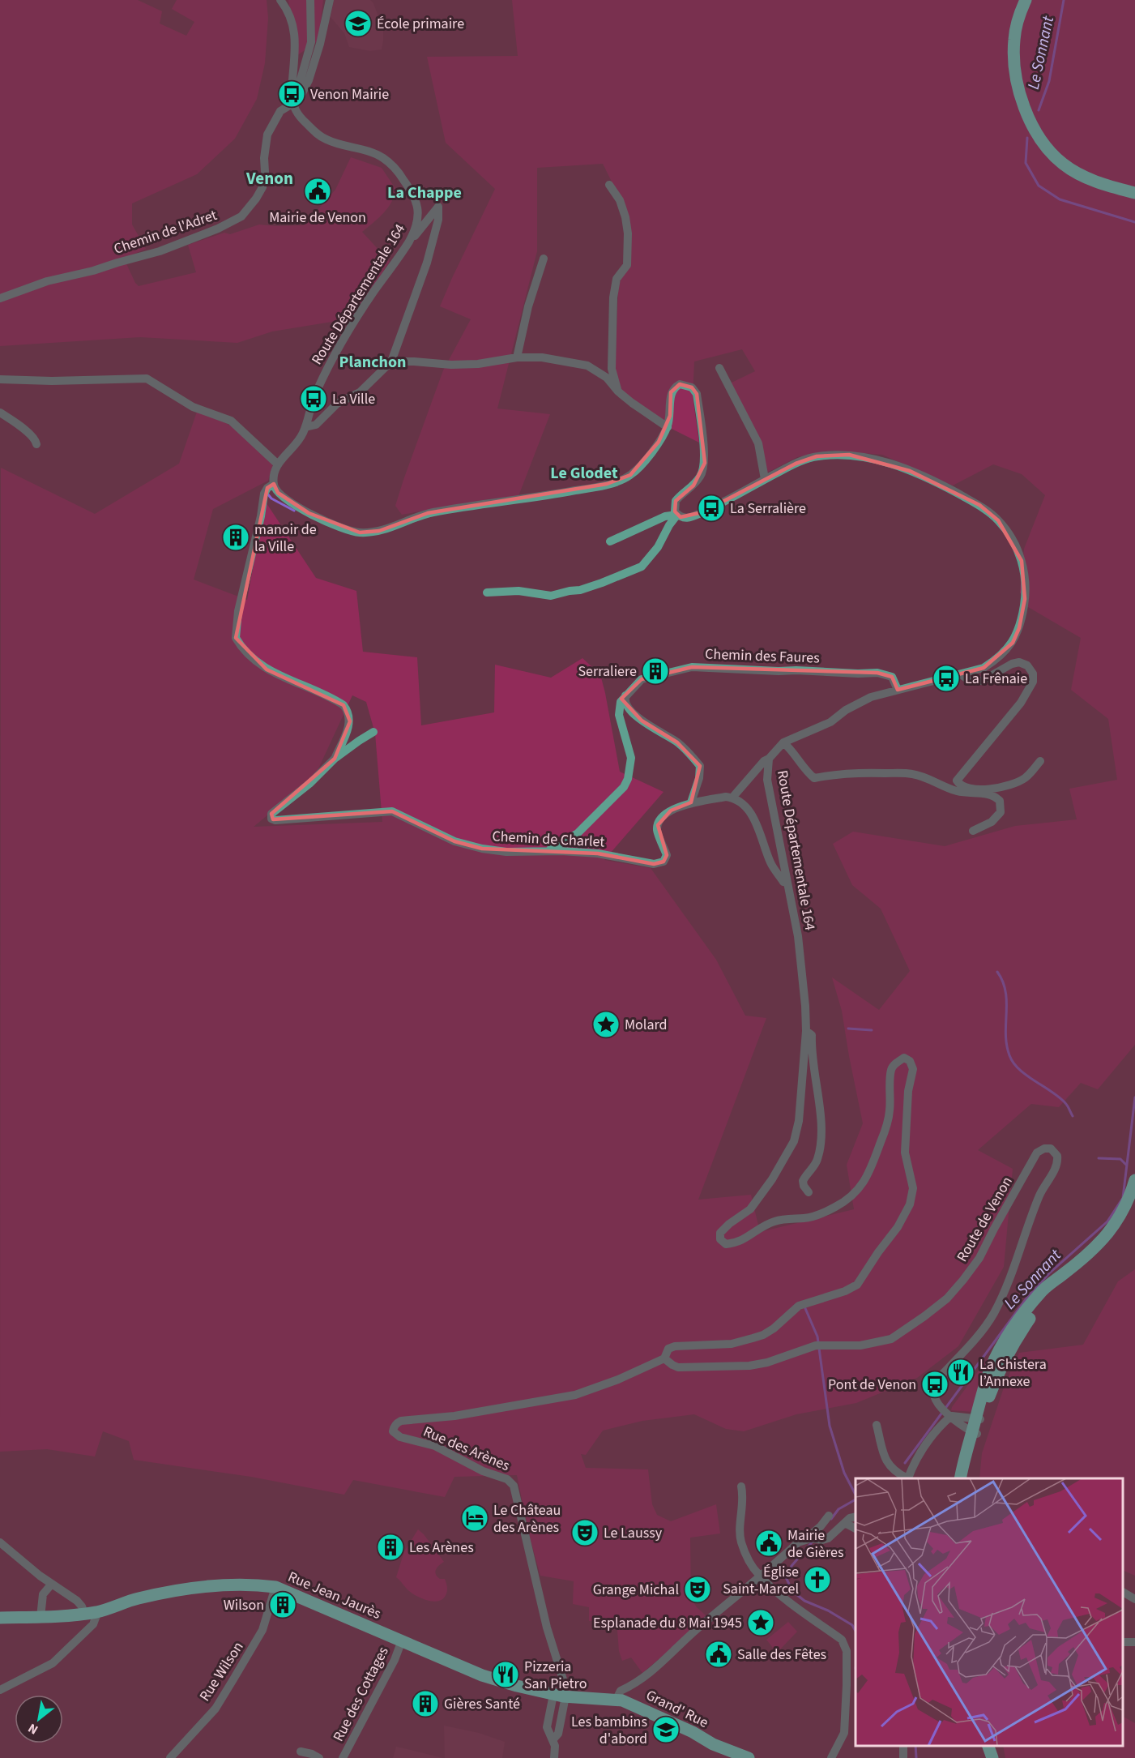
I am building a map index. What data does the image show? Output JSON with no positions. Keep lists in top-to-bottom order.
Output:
{
  "streets": {
    "main road": ["Rue Jean Jaurès", "Grand' Rue"],
    "street": [
      "Chemin de l'Adret",
      "Route Départementale 164",
      "Chemin des Faures",
      "Chemin de Charlet",
      "Route de Venon",
      "Rue des Arènes",
      "Rue Wilson",
      "Rue des Cottages"
    ]
  },
  "crossings": [
    ["Chemin de l'Adret", "Route Départementale 164"],
    ["Route Départementale 164", "Chemin des Faures"],
    ["Route Départementale 164", "Chemin de Charlet"],
    ["Route Départementale 164", "Route de Venon"],
    ["Route Départementale 164", "Rue des Arènes"],
    ["Route de Venon", "Rue des Arènes"],
    ["Rue des Arènes", "Rue Jean Jaurès"],
    ["Rue des Arènes", "Grand' Rue"],
    ["Rue Jean Jaurès", "Rue Wilson"],
    ["Rue Jean Jaurès", "Rue des Cottages"],
    ["Rue Jean Jaurès", "Grand' Rue"]
  ],
  "districts": [
    "Venon",
    "La Chappe",
    "Planchon",
    "Le Glodet"
  ],
  "water": ["Le Sonnant"],
  "places": {
    "school or university": ["École primaire", "Les bambins d'abord"],
    "bus stop": [
      "Venon Mairie",
      "La Ville",
      "La Serralière",
      "La Frênaie",
      "Pont de Venon"
    ],
    "public building": ["Mairie de Venon", "Mairie de Gières", "Salle des Fêtes"],
    "building": [
      "manoir de la Ville",
      "Serraliere",
      "Les Arènes",
      "Wilson",
      "Gières Santé"
    ],
    "place": ["Molard", "Esplanade du 8 Mai 1945"],
    "restaurant": ["La Chistera l’Annexe", "Pizzeria San Pietro"],
    "hotel": ["Le Château des Arènes"],
    "theatre": ["Le Laussy", "Grange Michal"],
    "church": ["Église Saint-Marcel"]
  },
  "north": "bottom left"
}
